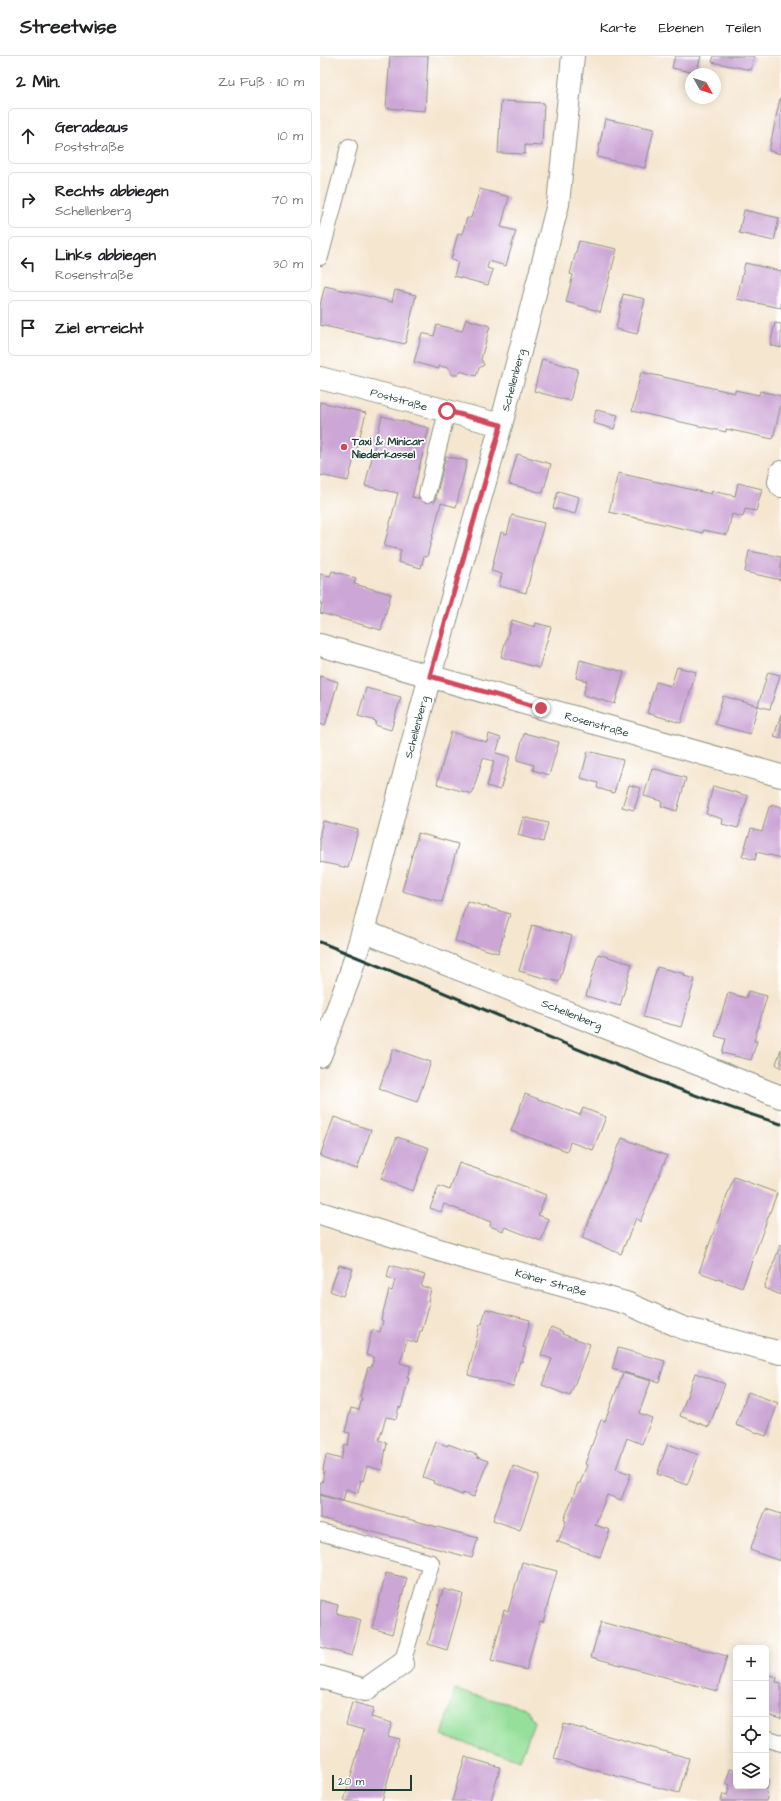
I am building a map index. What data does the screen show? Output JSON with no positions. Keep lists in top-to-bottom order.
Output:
{
  "streets": {
    "street": [
      "Schellenberg",
      "Poststraße",
      "Rosenstraße",
      "Kölner Straße"
    ]
  },
  "crossings": [
    ["Schellenberg", "Poststraße"],
    ["Schellenberg", "Rosenstraße"]
  ],
  "places": ["Taxi & Minicar Niederkassel"],
  "scale_bar": "20 m",
  "north": "bottom right",
  "page": {
    "header": "Streetwise",
    "nav": ["Karte", "Ebenen", "Teilen"],
    "heading": ["2 Min.", "Zu Fuß · 110 m"],
    "list": [
      ["Geradeaus", "Poststraße", "10 m"],
      ["Rechts abbiegen", "Schellenberg", "70 m"],
      ["Links abbiegen", "Rosenstraße", "30 m"],
      "Ziel erreicht"
    ],
    "map_buttons": ["+", "−"],
    "scale": "20 m"
  }
}
